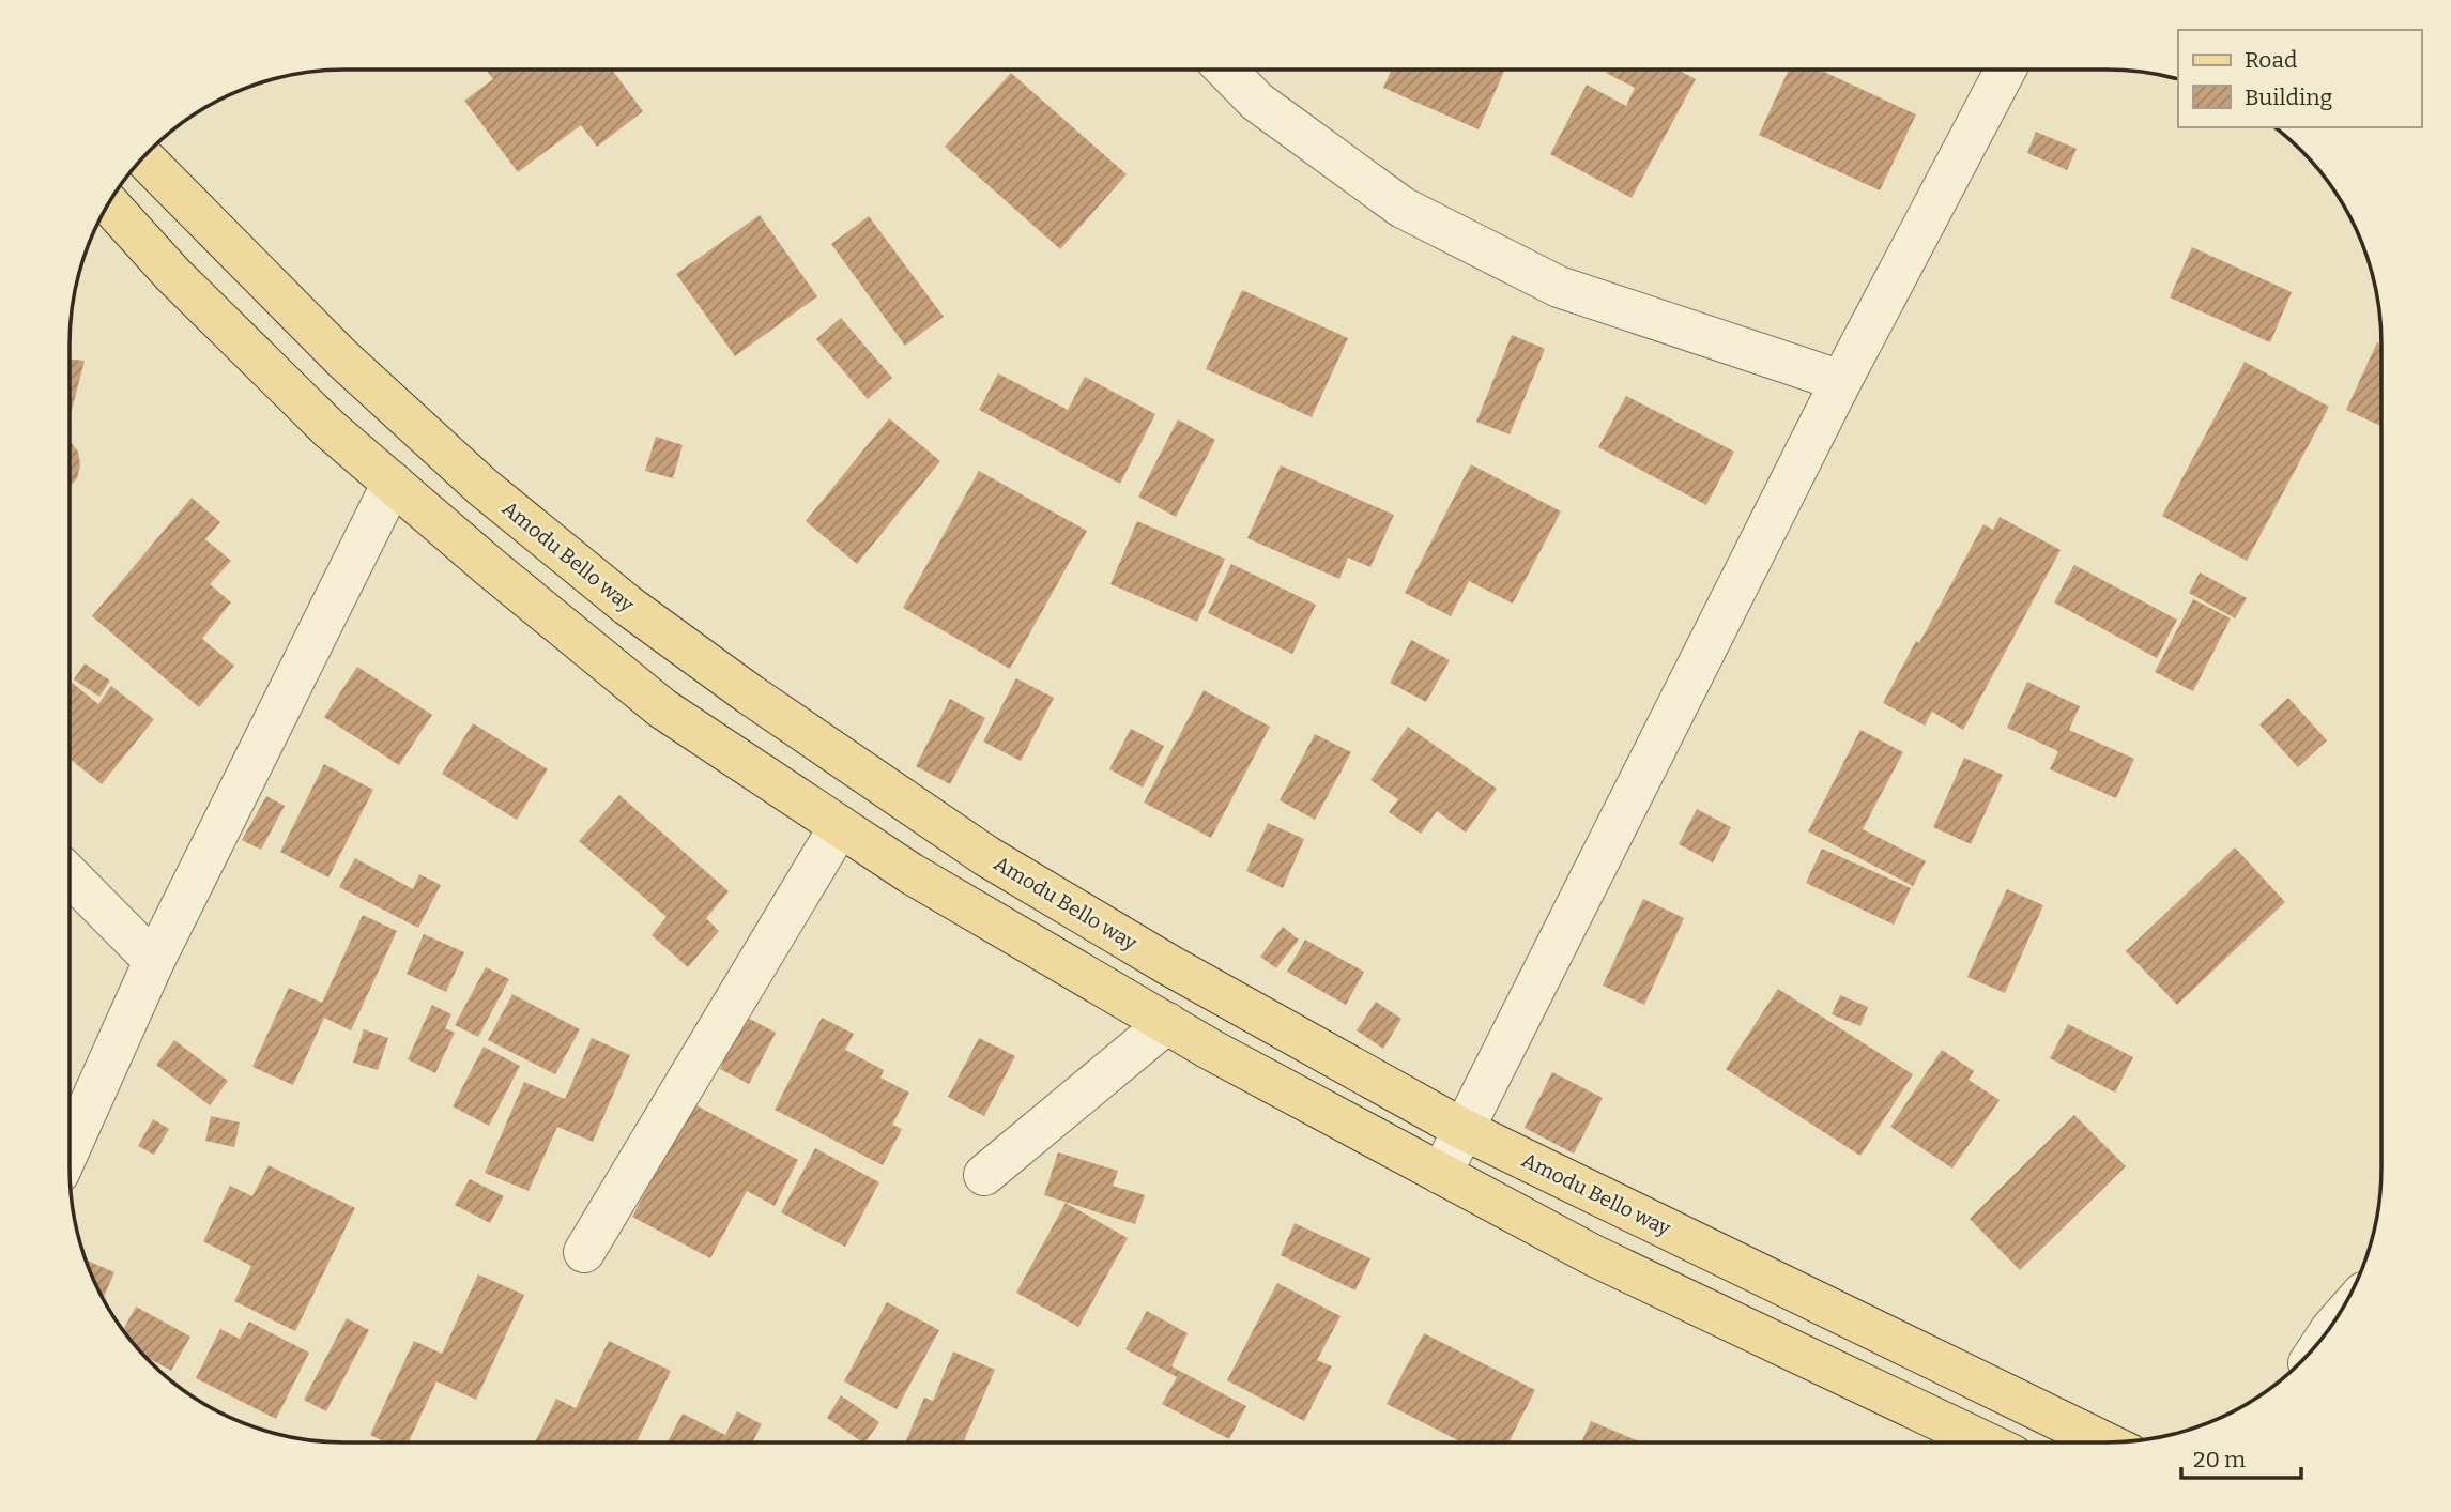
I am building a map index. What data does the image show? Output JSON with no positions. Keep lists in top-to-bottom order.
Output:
{
  "streets": {
    "main road": ["Amodu Bello way"]
  },
  "legend": ["Road", "Building"],
  "scale_bar": "20 m"
}
